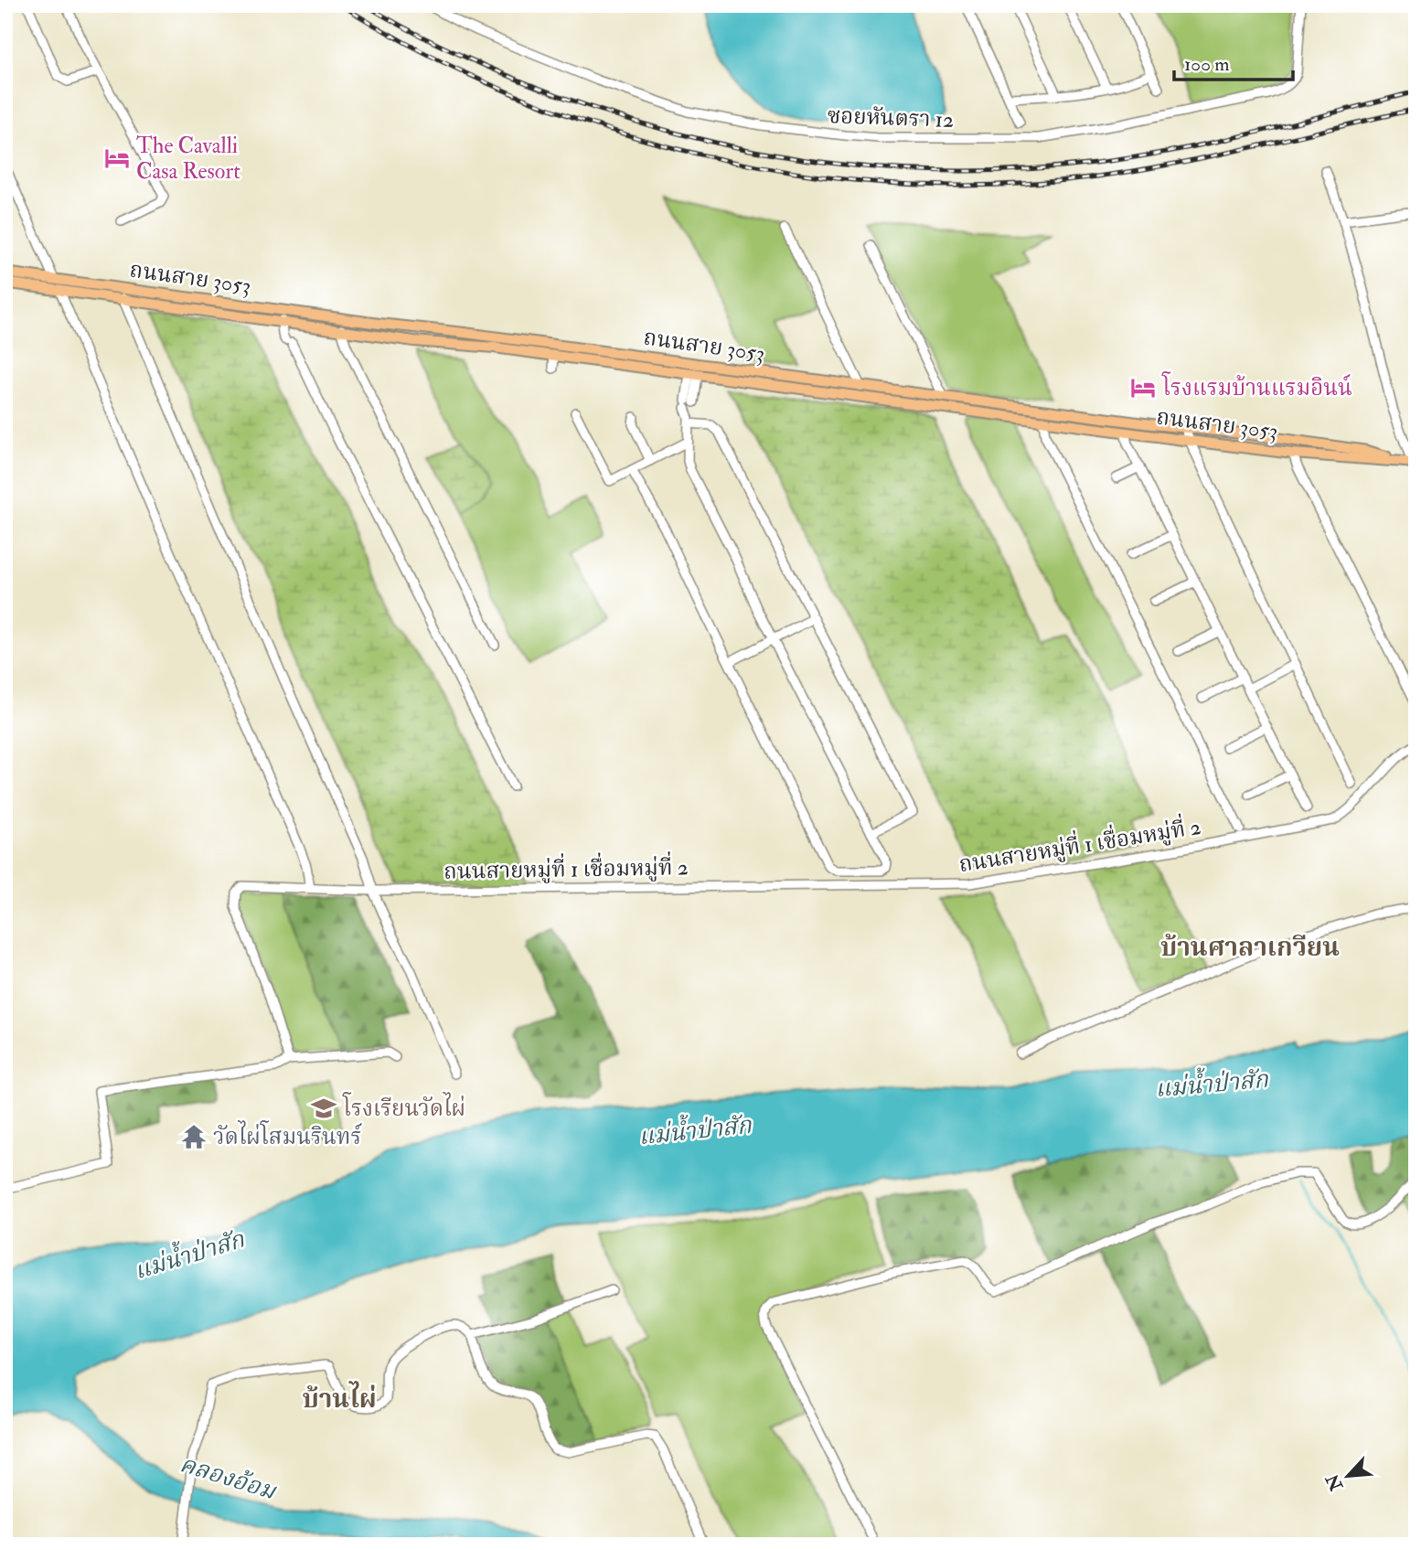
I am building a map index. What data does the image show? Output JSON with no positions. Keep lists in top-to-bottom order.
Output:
{
  "streets": {
    "main road": ["ถนนสาย 3053"],
    "street": ["ซอยหันตรา 12", "ถนนสายหมู่ที่ 1 เชื่อมหมู่ที่ 2"]
  },
  "districts": ["บ้านศาลาเกวียน", "บ้านไผ่"],
  "water": ["แม่น้ำป่าสัก", "คลองอ้อม"],
  "places": {
    "hotel": ["The Cavalli Casa Resort", "โรงแรมบ้านแรมอินน์"],
    "school or university": ["โรงเรียนวัดไผ่"],
    "temple": ["วัดไผ่โสมนรินทร์"]
  },
  "scale_bar": "100 m",
  "north": "bottom left"
}
